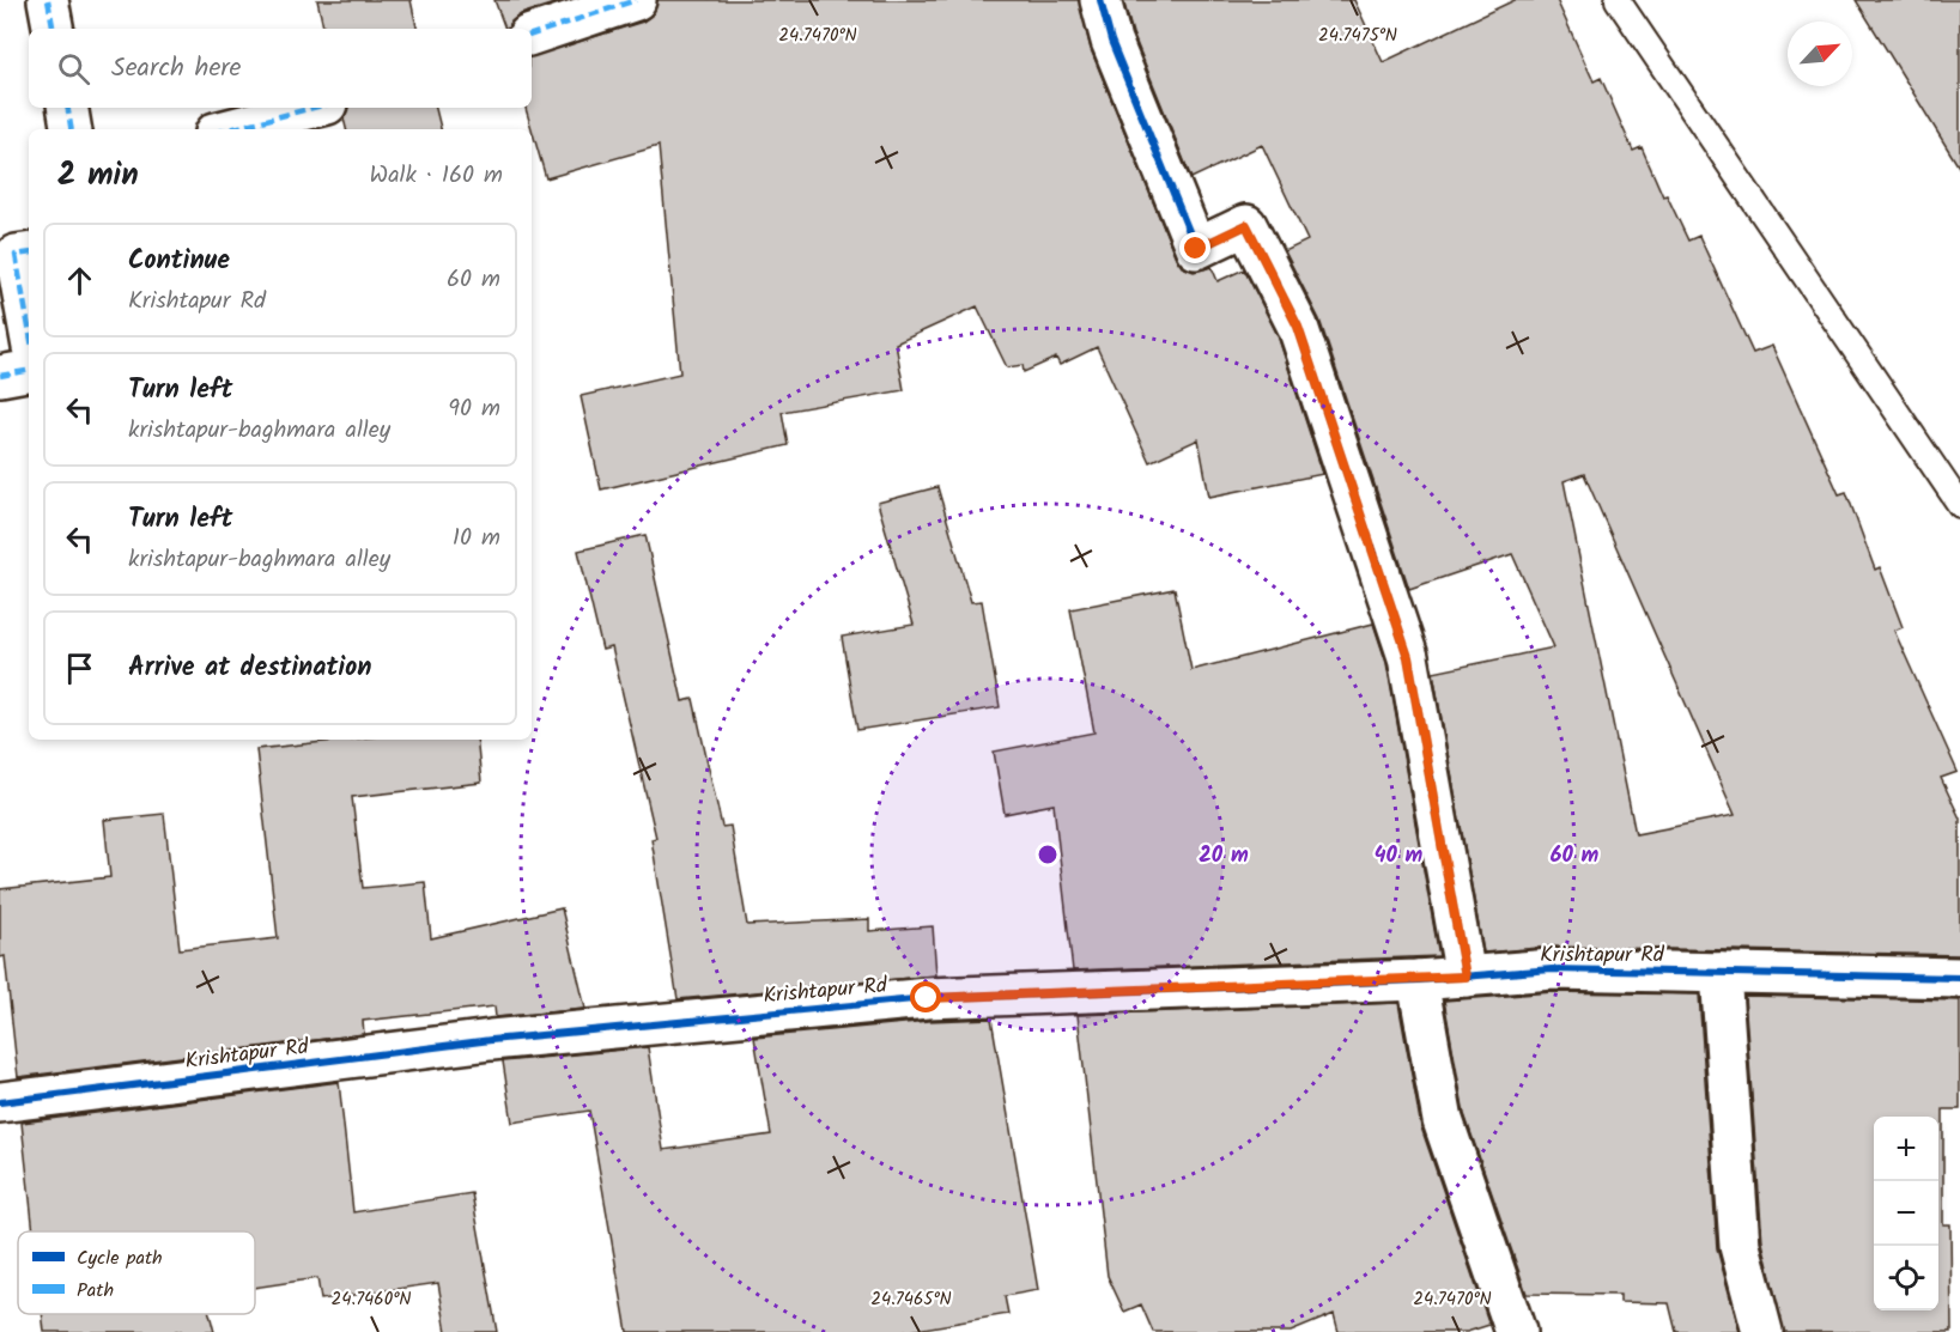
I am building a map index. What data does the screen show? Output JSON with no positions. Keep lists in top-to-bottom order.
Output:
{
  "streets": {
    "street": ["Krishtapur Rd"]
  },
  "legend": ["Cycle path", "Path"],
  "north": "top right",
  "page": {
    "search": "Search here",
    "heading": ["2 min", "Walk · 160 m"],
    "list": [
      ["Continue", "Krishtapur Rd", "60 m"],
      ["Turn left", "krishtapur-baghmara alley", "90 m"],
      ["Turn left", "krishtapur-baghmara alley", "10 m"],
      "Arrive at destination"
    ],
    "map_buttons": ["+", "−"]
  },
  "coordinates": [
    "24.7470°N",
    "24.7475°N",
    "24.7460°N",
    "24.7465°N"
  ],
  "rings": ["20 m", "40 m", "60 m"]
}
